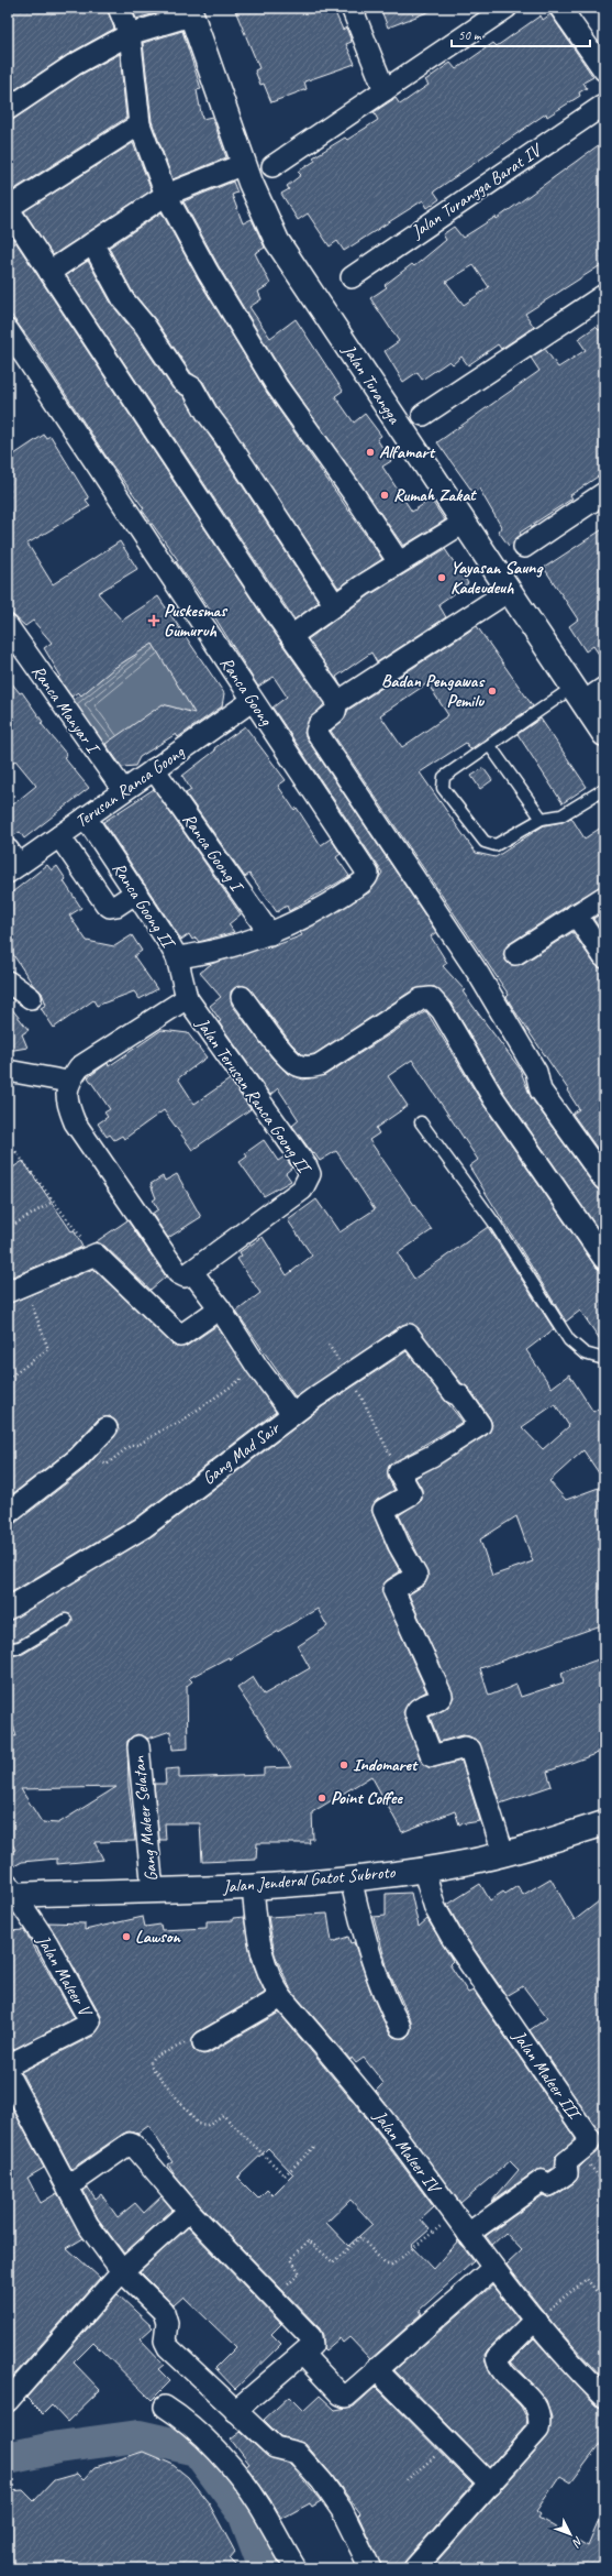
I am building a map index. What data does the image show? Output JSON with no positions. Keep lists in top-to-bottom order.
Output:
{
  "streets": {
    "main road": ["Jalan Turangga", "Jalan Jenderal Gatot Subroto"],
    "street": [
      "Jalan Turangga Barat IV",
      "Ranca Goong",
      "Ranca Manyar I",
      "Terusan Ranca Goong",
      "Ranca Goong I",
      "Ranca Goong II",
      "Jalan Terusan Ranca Goong II",
      "Gang Mad Sair",
      "Gang Maleer Selatan",
      "Jalan Maleer V",
      "Jalan Maleer III",
      "Jalan Maleer IV"
    ]
  },
  "crossings": [
    ["Ranca Goong", "Terusan Ranca Goong"],
    ["Ranca Goong", "Ranca Goong I"],
    ["Ranca Goong", "Ranca Goong II"],
    ["Ranca Manyar I", "Terusan Ranca Goong"],
    ["Terusan Ranca Goong", "Ranca Goong I"],
    ["Terusan Ranca Goong", "Ranca Goong II"],
    ["Ranca Goong II", "Jalan Terusan Ranca Goong II"],
    ["Gang Maleer Selatan", "Jalan Jenderal Gatot Subroto"],
    ["Jalan Jenderal Gatot Subroto", "Jalan Maleer V"],
    ["Jalan Jenderal Gatot Subroto", "Jalan Maleer III"],
    ["Jalan Jenderal Gatot Subroto", "Jalan Maleer IV"],
    ["Jalan Maleer III", "Jalan Maleer IV"]
  ],
  "places": {
    "other": [
      "Alfamart",
      "Rumah Zakat",
      "Yayasan Saung Kadeudeuh",
      "Badan Pengawas Pemilu",
      "Indomaret",
      "Point Coffee",
      "Lawson"
    ],
    "health": ["Puskesmas Gumuruh"]
  },
  "scale_bar": "50 m",
  "north": "bottom right"
}
